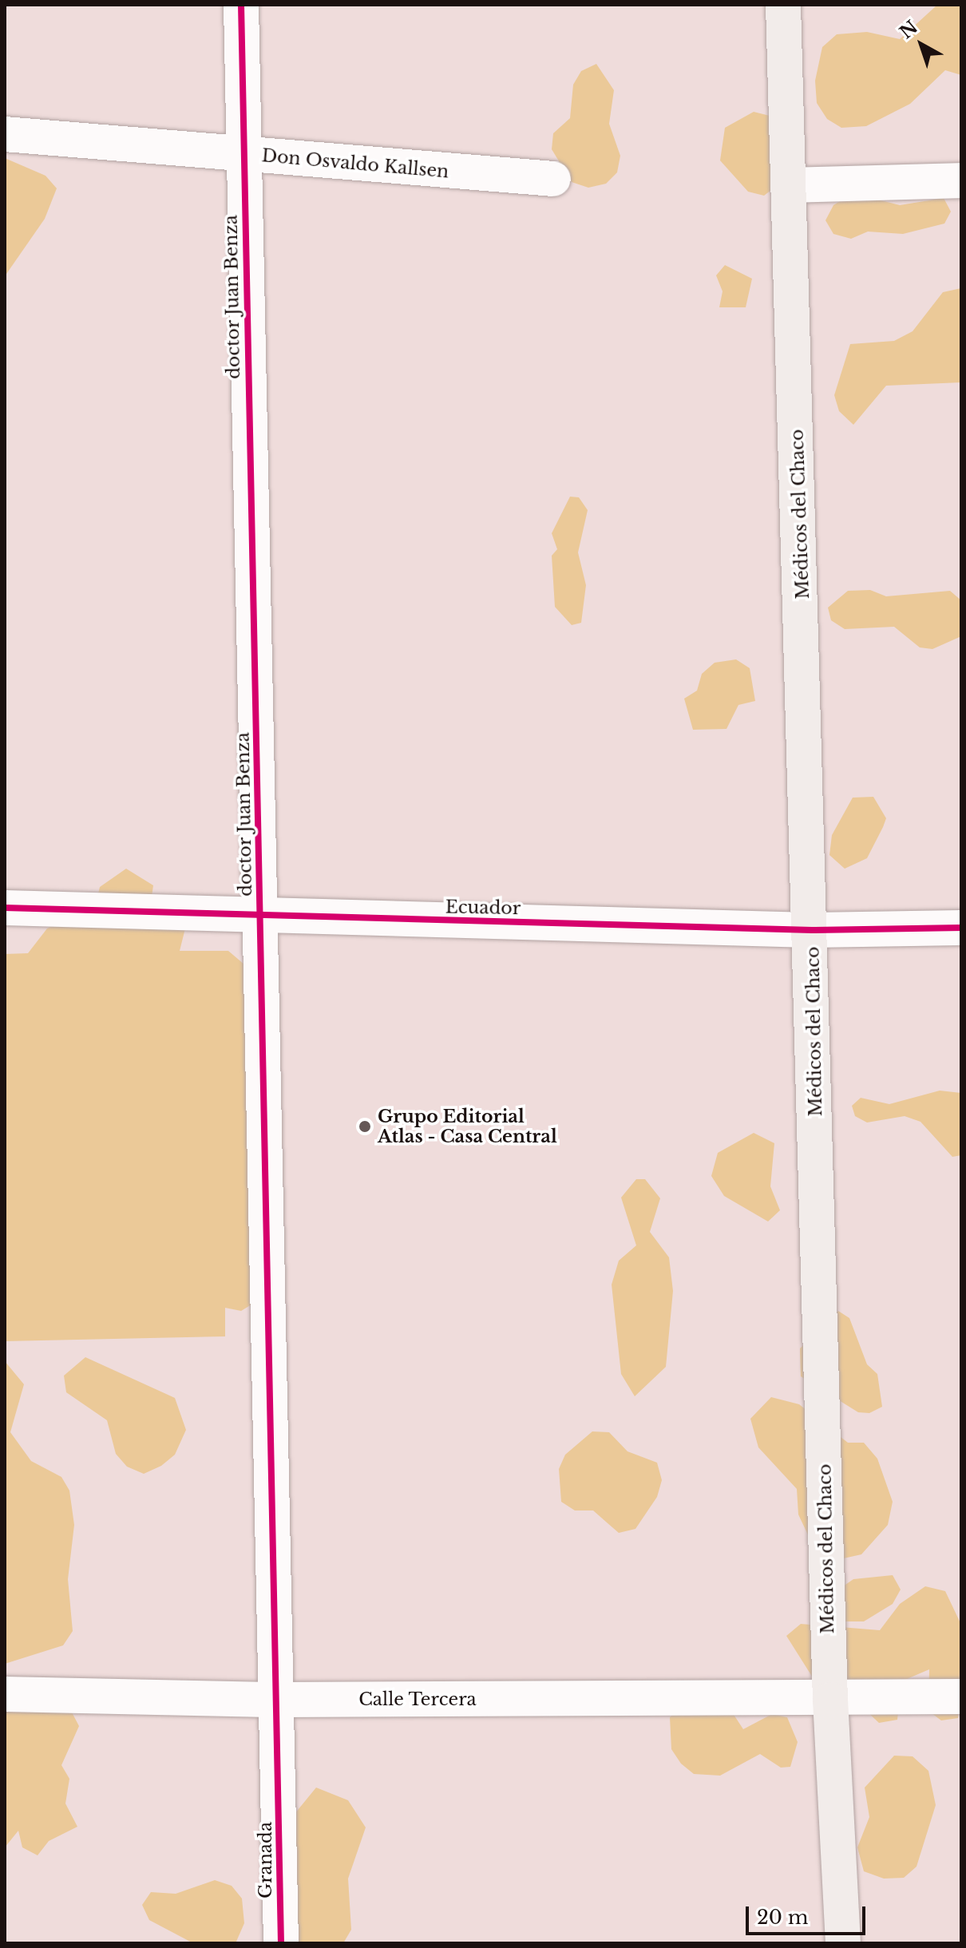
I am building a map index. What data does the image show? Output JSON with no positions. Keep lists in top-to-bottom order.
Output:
{
  "streets": {
    "main road": ["Médicos del Chaco"],
    "street": [
      "Don Osvaldo Kallsen",
      "doctor Juan Benza",
      "Ecuador",
      "Calle Tercera",
      "Granada"
    ]
  },
  "crossings": [
    ["Don Osvaldo Kallsen", "doctor Juan Benza"],
    ["doctor Juan Benza", "Ecuador"],
    ["doctor Juan Benza", "Calle Tercera"],
    ["doctor Juan Benza", "Granada"],
    ["Médicos del Chaco", "Ecuador"],
    ["Médicos del Chaco", "Calle Tercera"],
    ["Calle Tercera", "Granada"]
  ],
  "places": ["Grupo Editorial Atlas - Casa Central"],
  "scale_bar": "20 m",
  "north": "top left"
}
